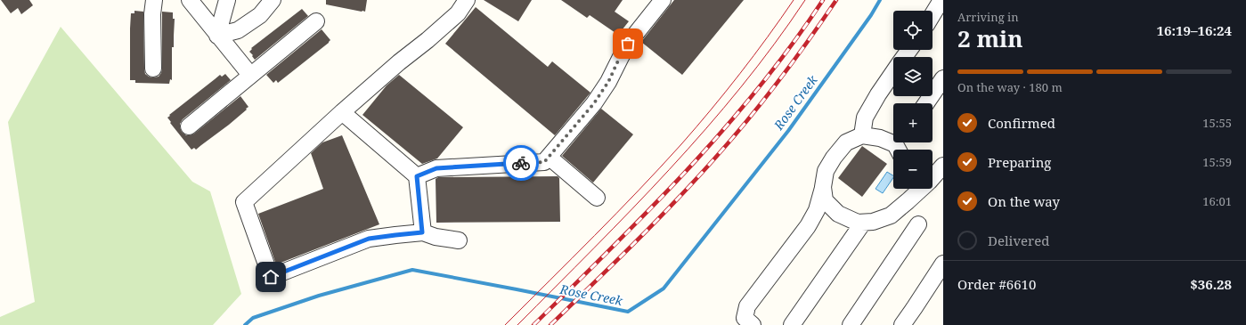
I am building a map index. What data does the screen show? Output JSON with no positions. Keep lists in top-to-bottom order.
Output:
{
  "water": ["Rose Creek"],
  "page": {
    "heading": ["2 min", "Arriving in", "16:19–16:24"],
    "panel": ["Order #6610", "$36.28"],
    "map_buttons": ["+", "−"],
    "bar": "On the way · 180 m",
    "list": [
      ["Confirmed", "15:55"],
      ["Preparing", "15:59"],
      ["On the way", "16:01"],
      "Delivered"
    ]
  }
}
